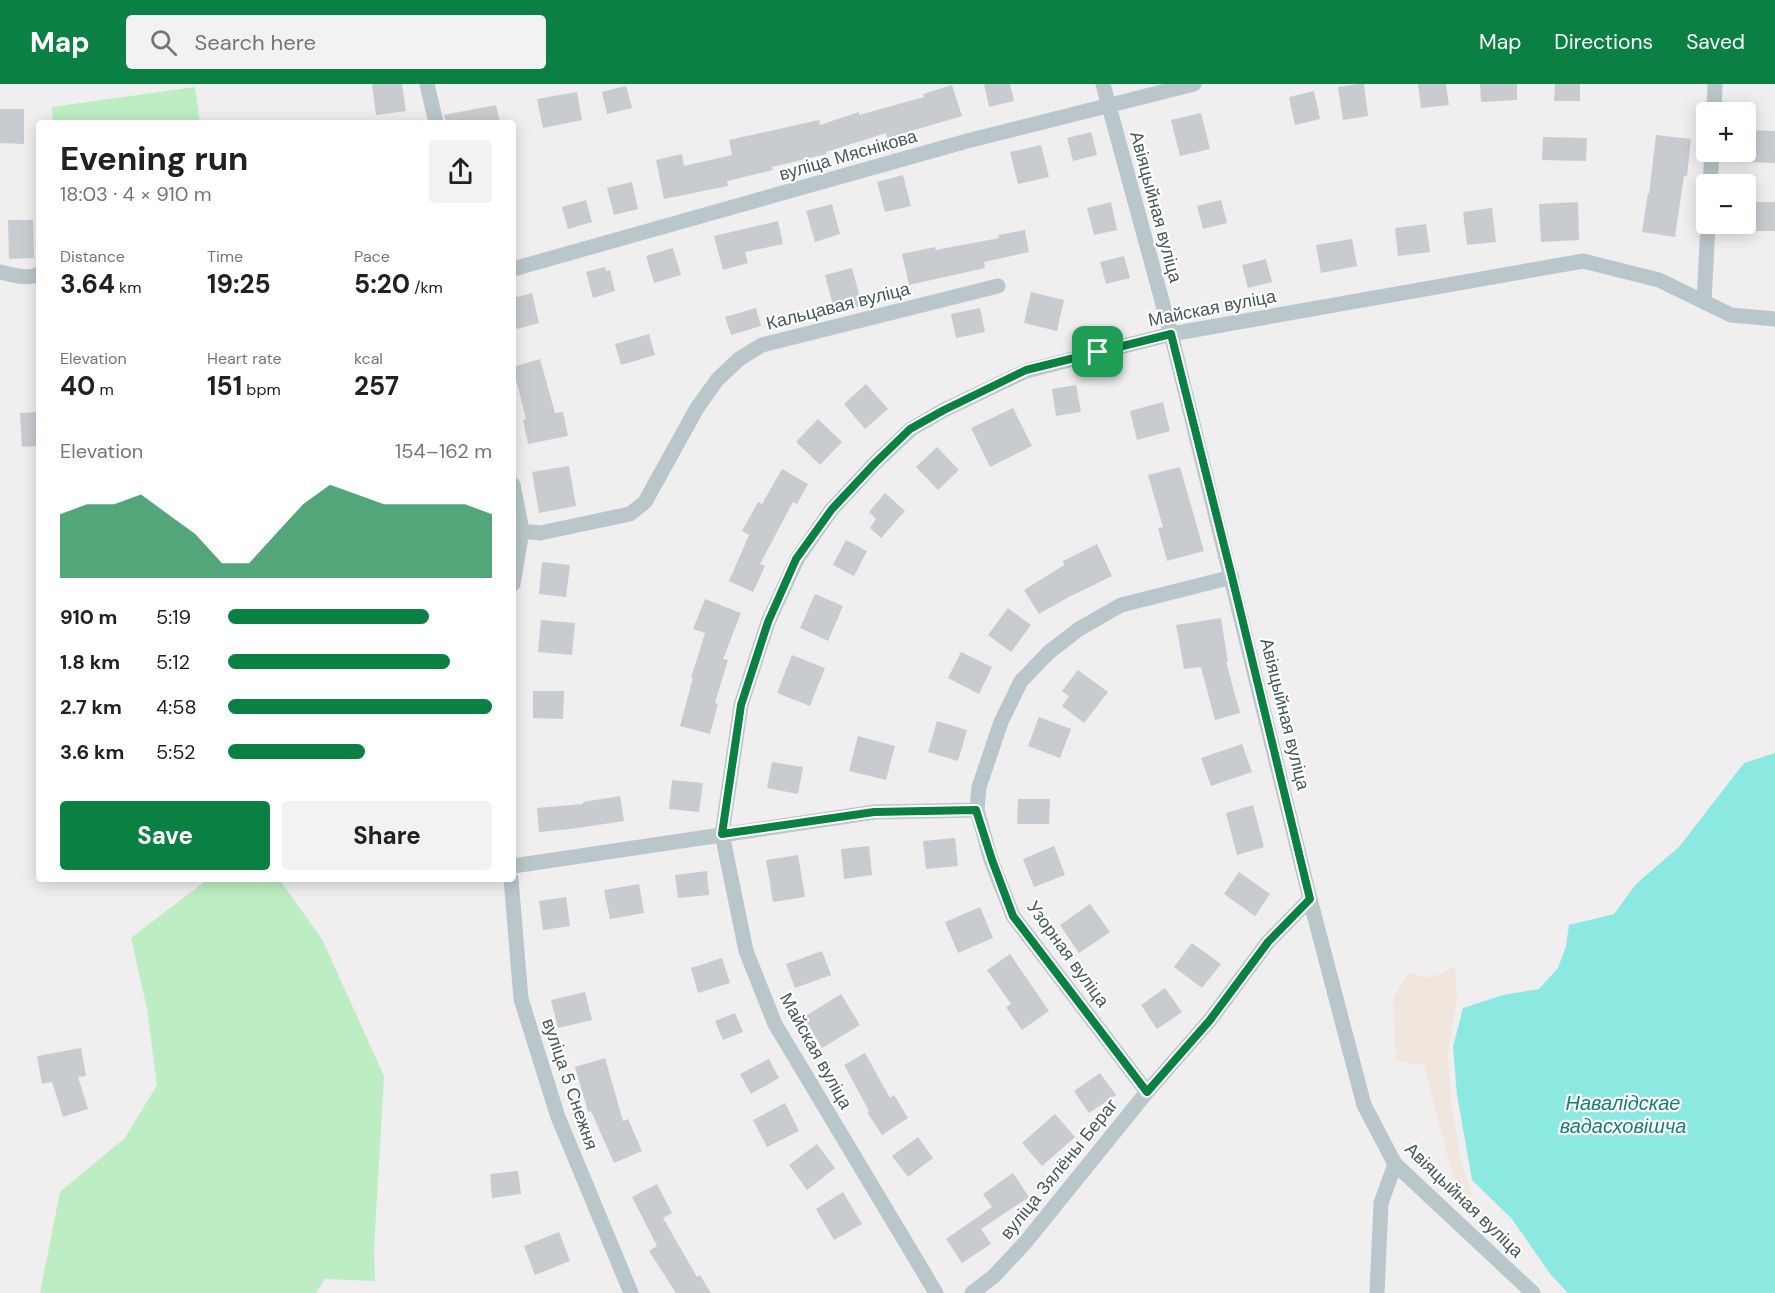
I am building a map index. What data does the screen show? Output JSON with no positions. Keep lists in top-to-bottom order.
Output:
{
  "streets": {
    "street": [
      "вуліца Мяснікова",
      "Авіяцыйная вуліца",
      "Кальцавая вуліца",
      "Майская вуліца",
      "Узорная вуліца",
      "вуліца 5 Снежня",
      "вуліца Зялёны Бераг"
    ]
  },
  "crossings": [
    ["вуліца Мяснікова", "Авіяцыйная вуліца"],
    ["Авіяцыйная вуліца", "Майская вуліца"],
    ["Авіяцыйная вуліца", "Узорная вуліца"],
    ["Авіяцыйная вуліца", "вуліца Зялёны Бераг"],
    ["Узорная вуліца", "вуліца Зялёны Бераг"]
  ],
  "water": ["Навалідскае вадасховішча"],
  "page": {
    "header": "Map",
    "search": "Search here",
    "nav": ["Map", "Directions", "Saved"],
    "map_buttons": ["+", "−"],
    "heading": ["Evening run", "18:03 · 4 × 910 m"],
    "stats": [
      ["Distance", "3.64 km"],
      ["Time", "19:25"],
      ["Pace", "5:20 /km"],
      ["Elevation", "40 m"],
      ["Heart rate", "151 bpm"],
      ["kcal", "257"]
    ],
    "chart": ["Elevation", "154–162 m"],
    "list": [
      {
        "name": "910 m",
        "note": "5:19"
      },
      {
        "name": "1.8 km",
        "note": "5:12"
      },
      {
        "name": "2.7 km",
        "note": "4:58"
      },
      {
        "name": "3.6 km",
        "note": "5:52"
      }
    ],
    "buttons": ["Save", "Share"]
  }
}
